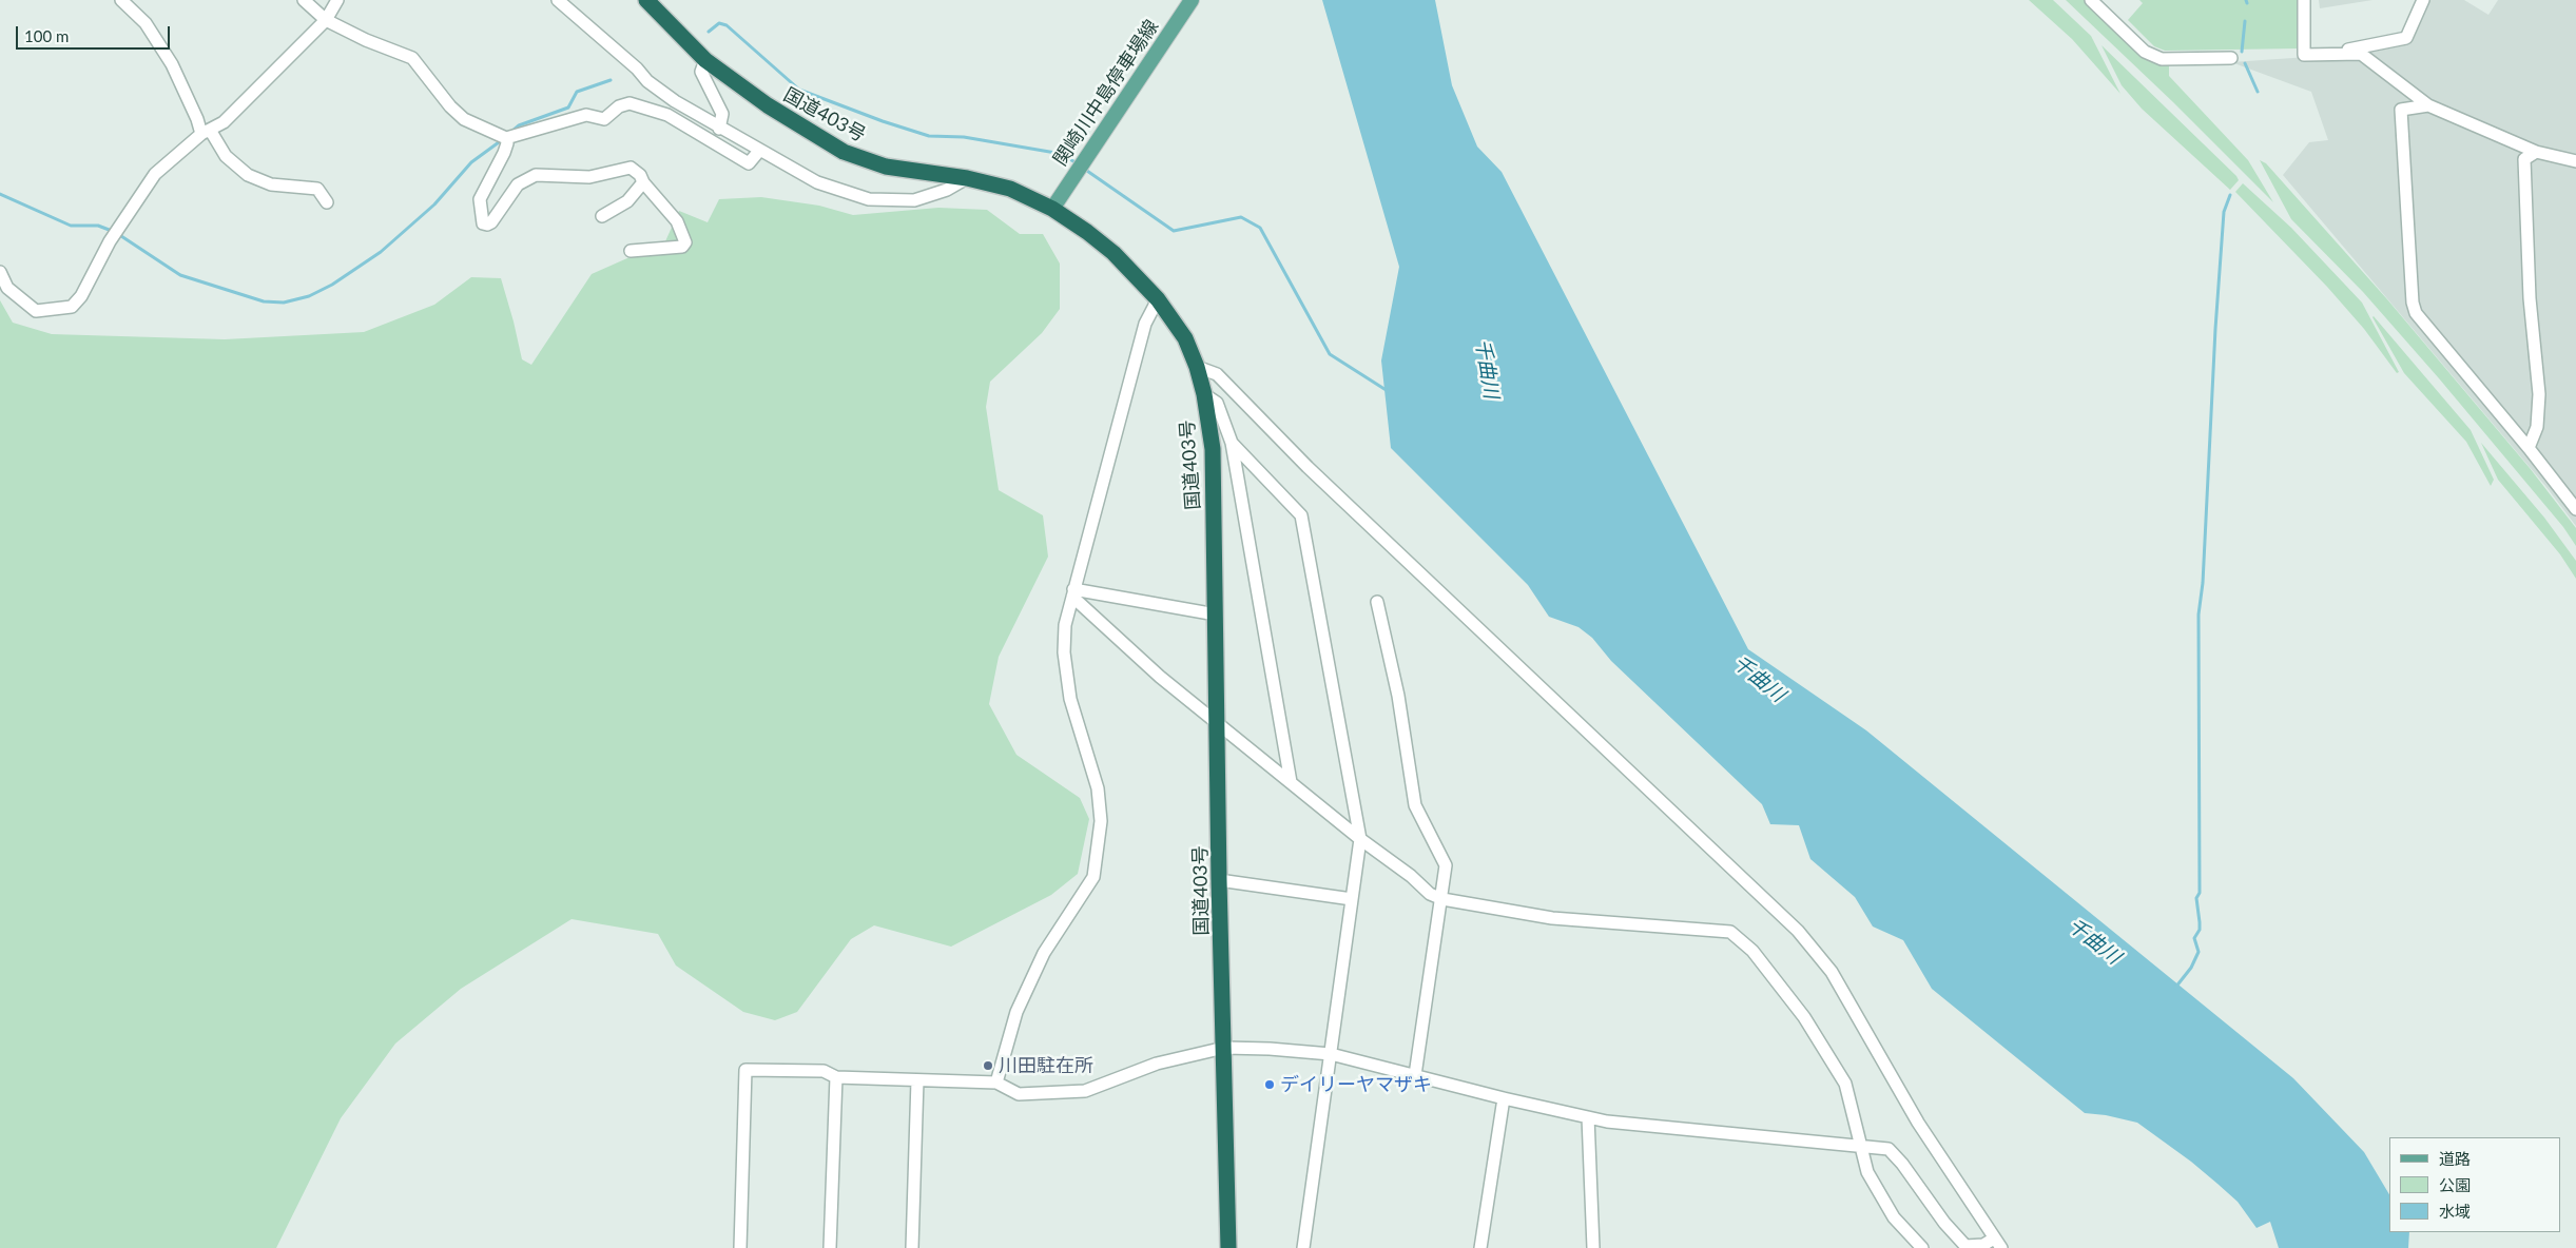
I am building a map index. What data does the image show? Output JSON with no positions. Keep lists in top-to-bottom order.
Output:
{
  "streets": {
    "highway": ["国道403号"],
    "main road": ["関崎川中島停車場線"]
  },
  "crossings": [
    ["関崎川中島停車場線", "国道403号"]
  ],
  "water": ["千曲川"],
  "places": ["川田駐在所", "デイリーヤマザキ"],
  "legend": ["道路", "公園", "水域"],
  "scale_bar": "100 m"
}
